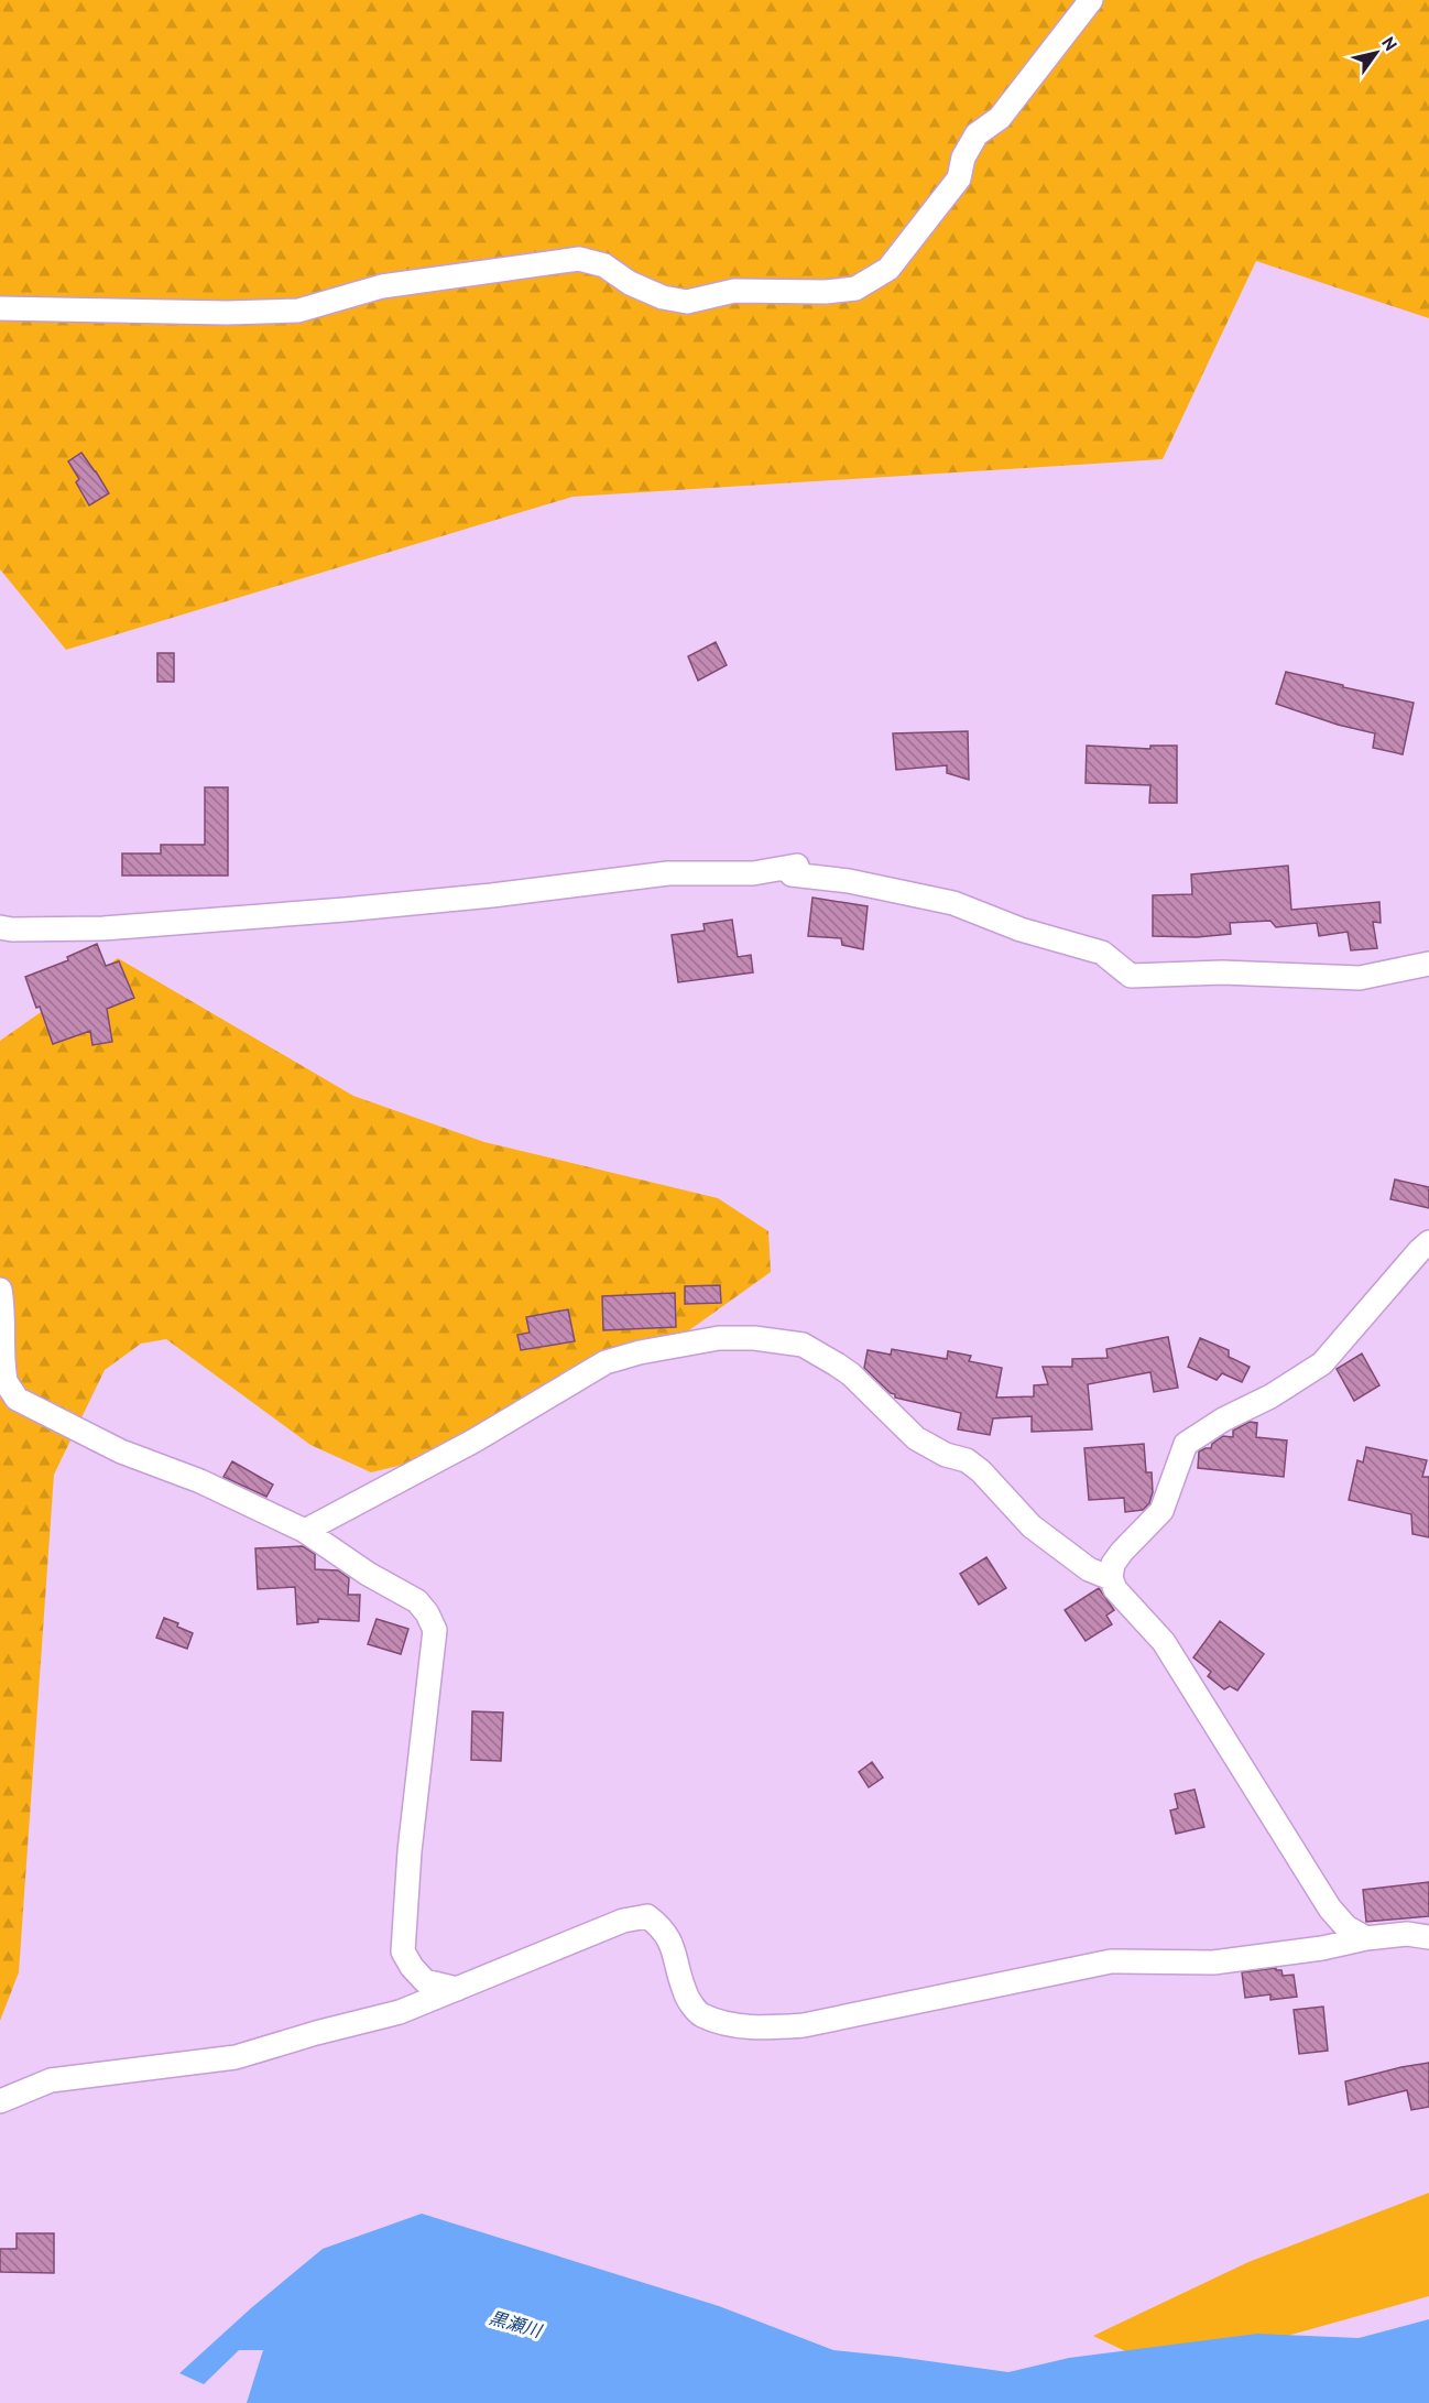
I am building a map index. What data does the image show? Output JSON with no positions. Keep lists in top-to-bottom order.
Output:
{
  "water": ["黒瀬川"],
  "north": "top right"
}
